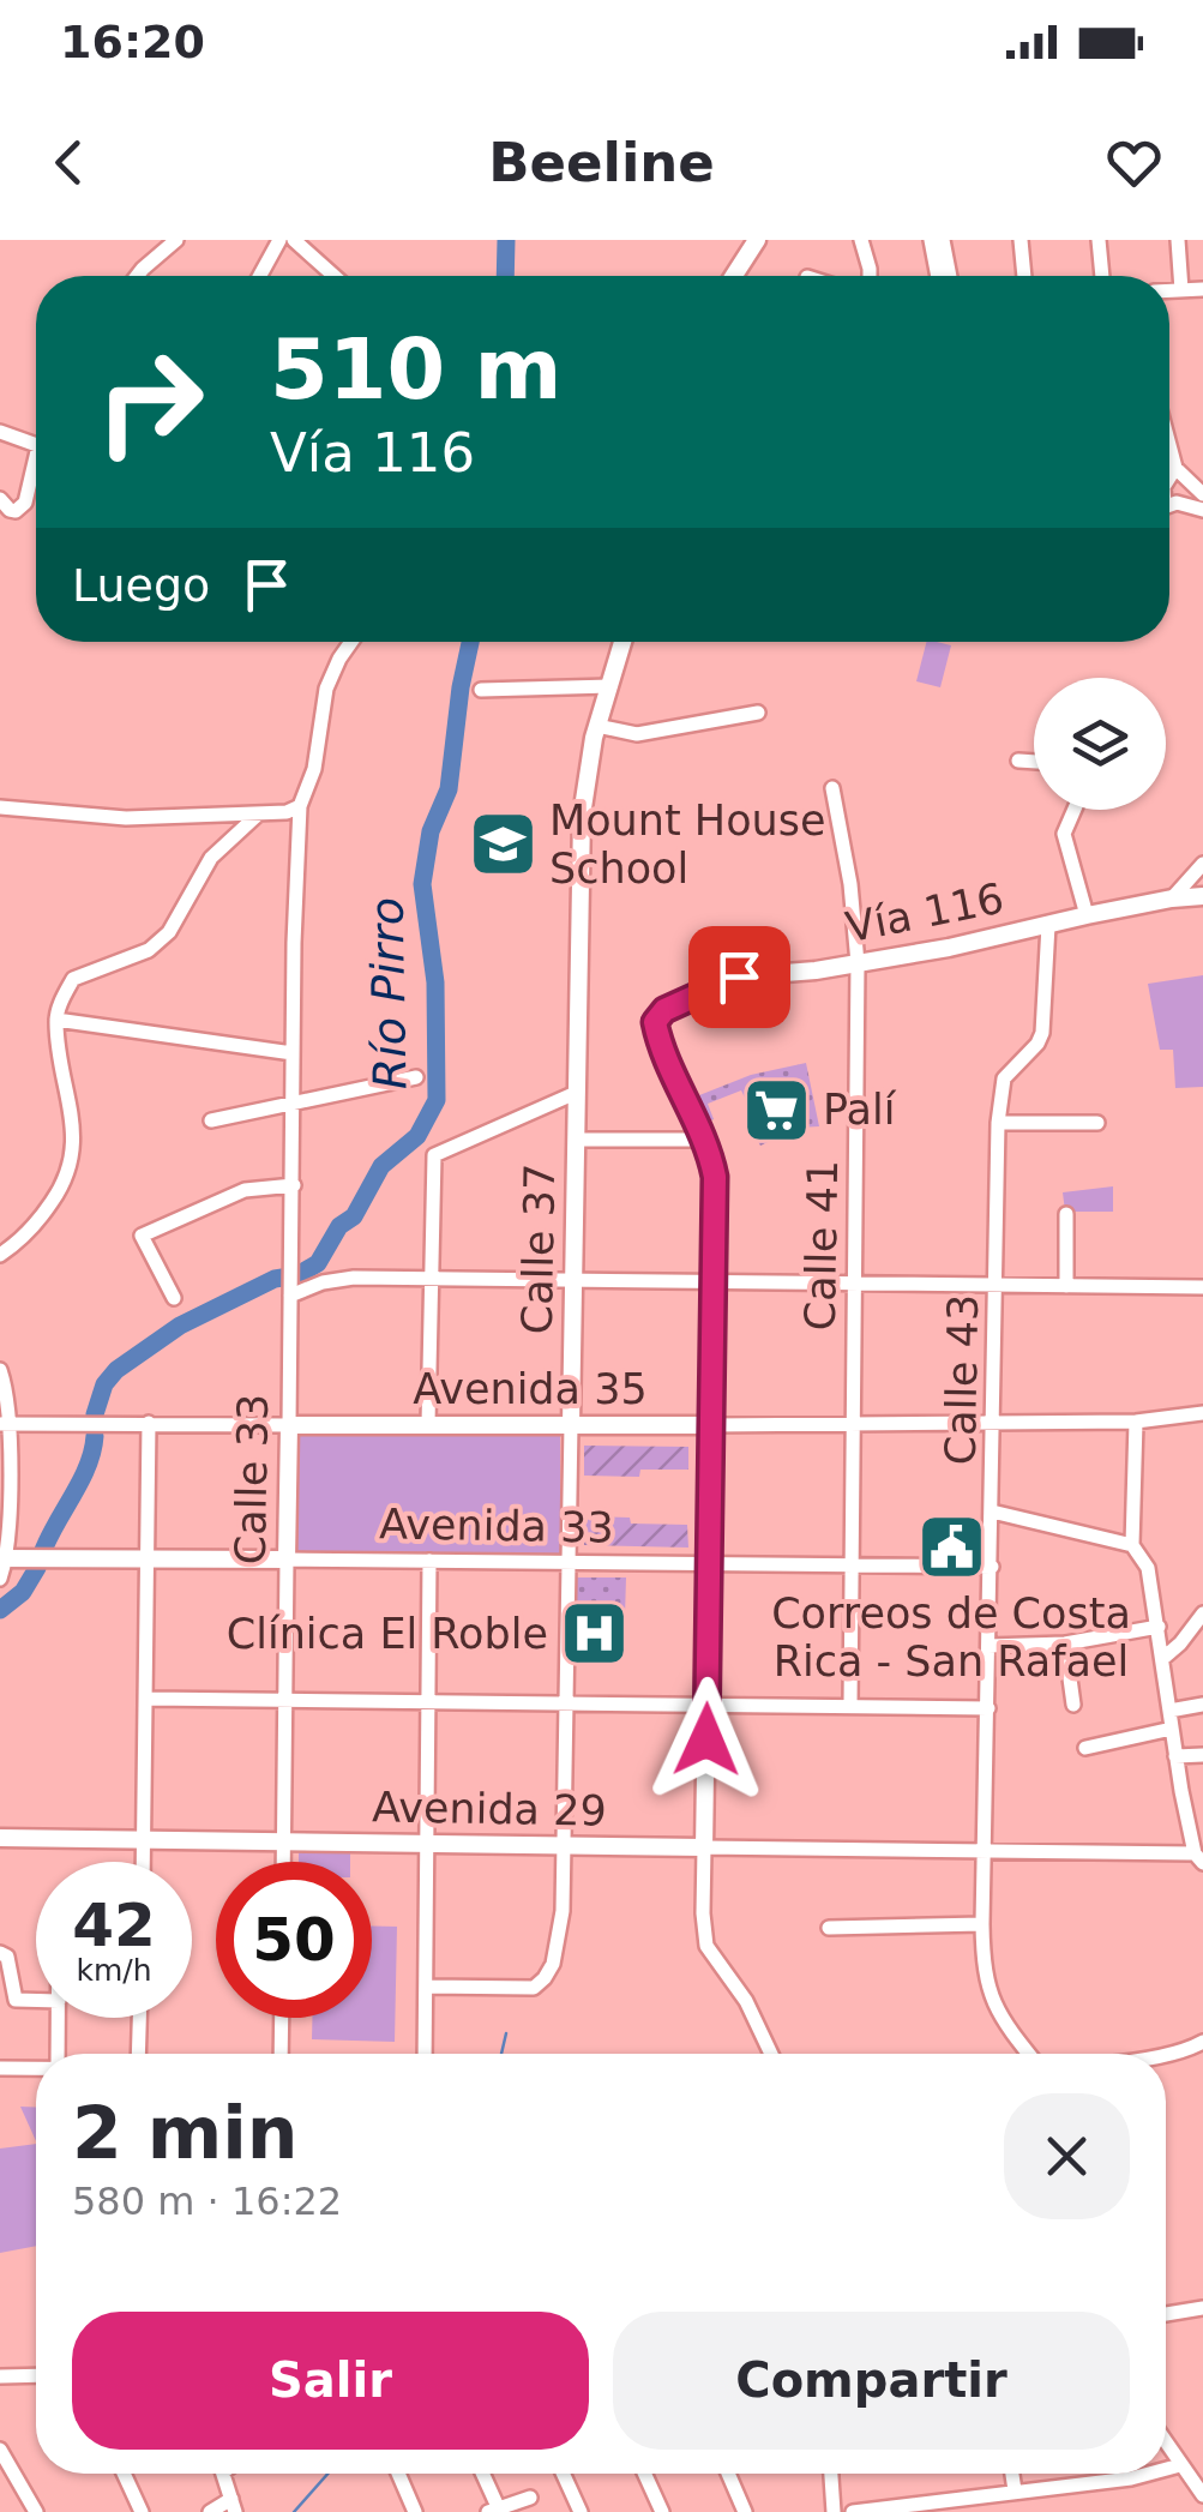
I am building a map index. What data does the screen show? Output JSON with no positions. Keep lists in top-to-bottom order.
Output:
{
  "streets": {
    "main road": [
      "Vía 116",
      "Calle 37",
      "Avenida 35",
      "Calle 33",
      "Avenida 33",
      "Avenida 29"
    ],
    "street": ["Calle 41", "Calle 43"]
  },
  "crossings": [
    ["Vía 116", "Calle 41"],
    ["Vía 116", "Calle 43"],
    ["Calle 41", "Avenida 35"],
    ["Calle 41", "Avenida 33"],
    ["Calle 37", "Avenida 35"],
    ["Calle 37", "Avenida 33"],
    ["Calle 37", "Avenida 29"],
    ["Calle 43", "Avenida 35"],
    ["Calle 43", "Avenida 33"],
    ["Calle 43", "Avenida 29"],
    ["Avenida 35", "Calle 33"],
    ["Calle 33", "Avenida 33"],
    ["Calle 33", "Avenida 29"]
  ],
  "water": ["Río Pirro"],
  "places": {
    "school or university": ["Mount House School"],
    "supermarket": ["Palí"],
    "public building": ["Correos de Costa Rica - San Rafael"],
    "hospital": ["Clínica El Roble"]
  },
  "page": {
    "status": "16:20",
    "header": "Beeline",
    "turn": ["510 m", "Vía 116"],
    "then": "Luego",
    "speed": "42 km/h",
    "limit": "50",
    "heading": ["2 min", "580 m · 16:22"],
    "buttons": ["Salir", "Compartir"]
  }
}
